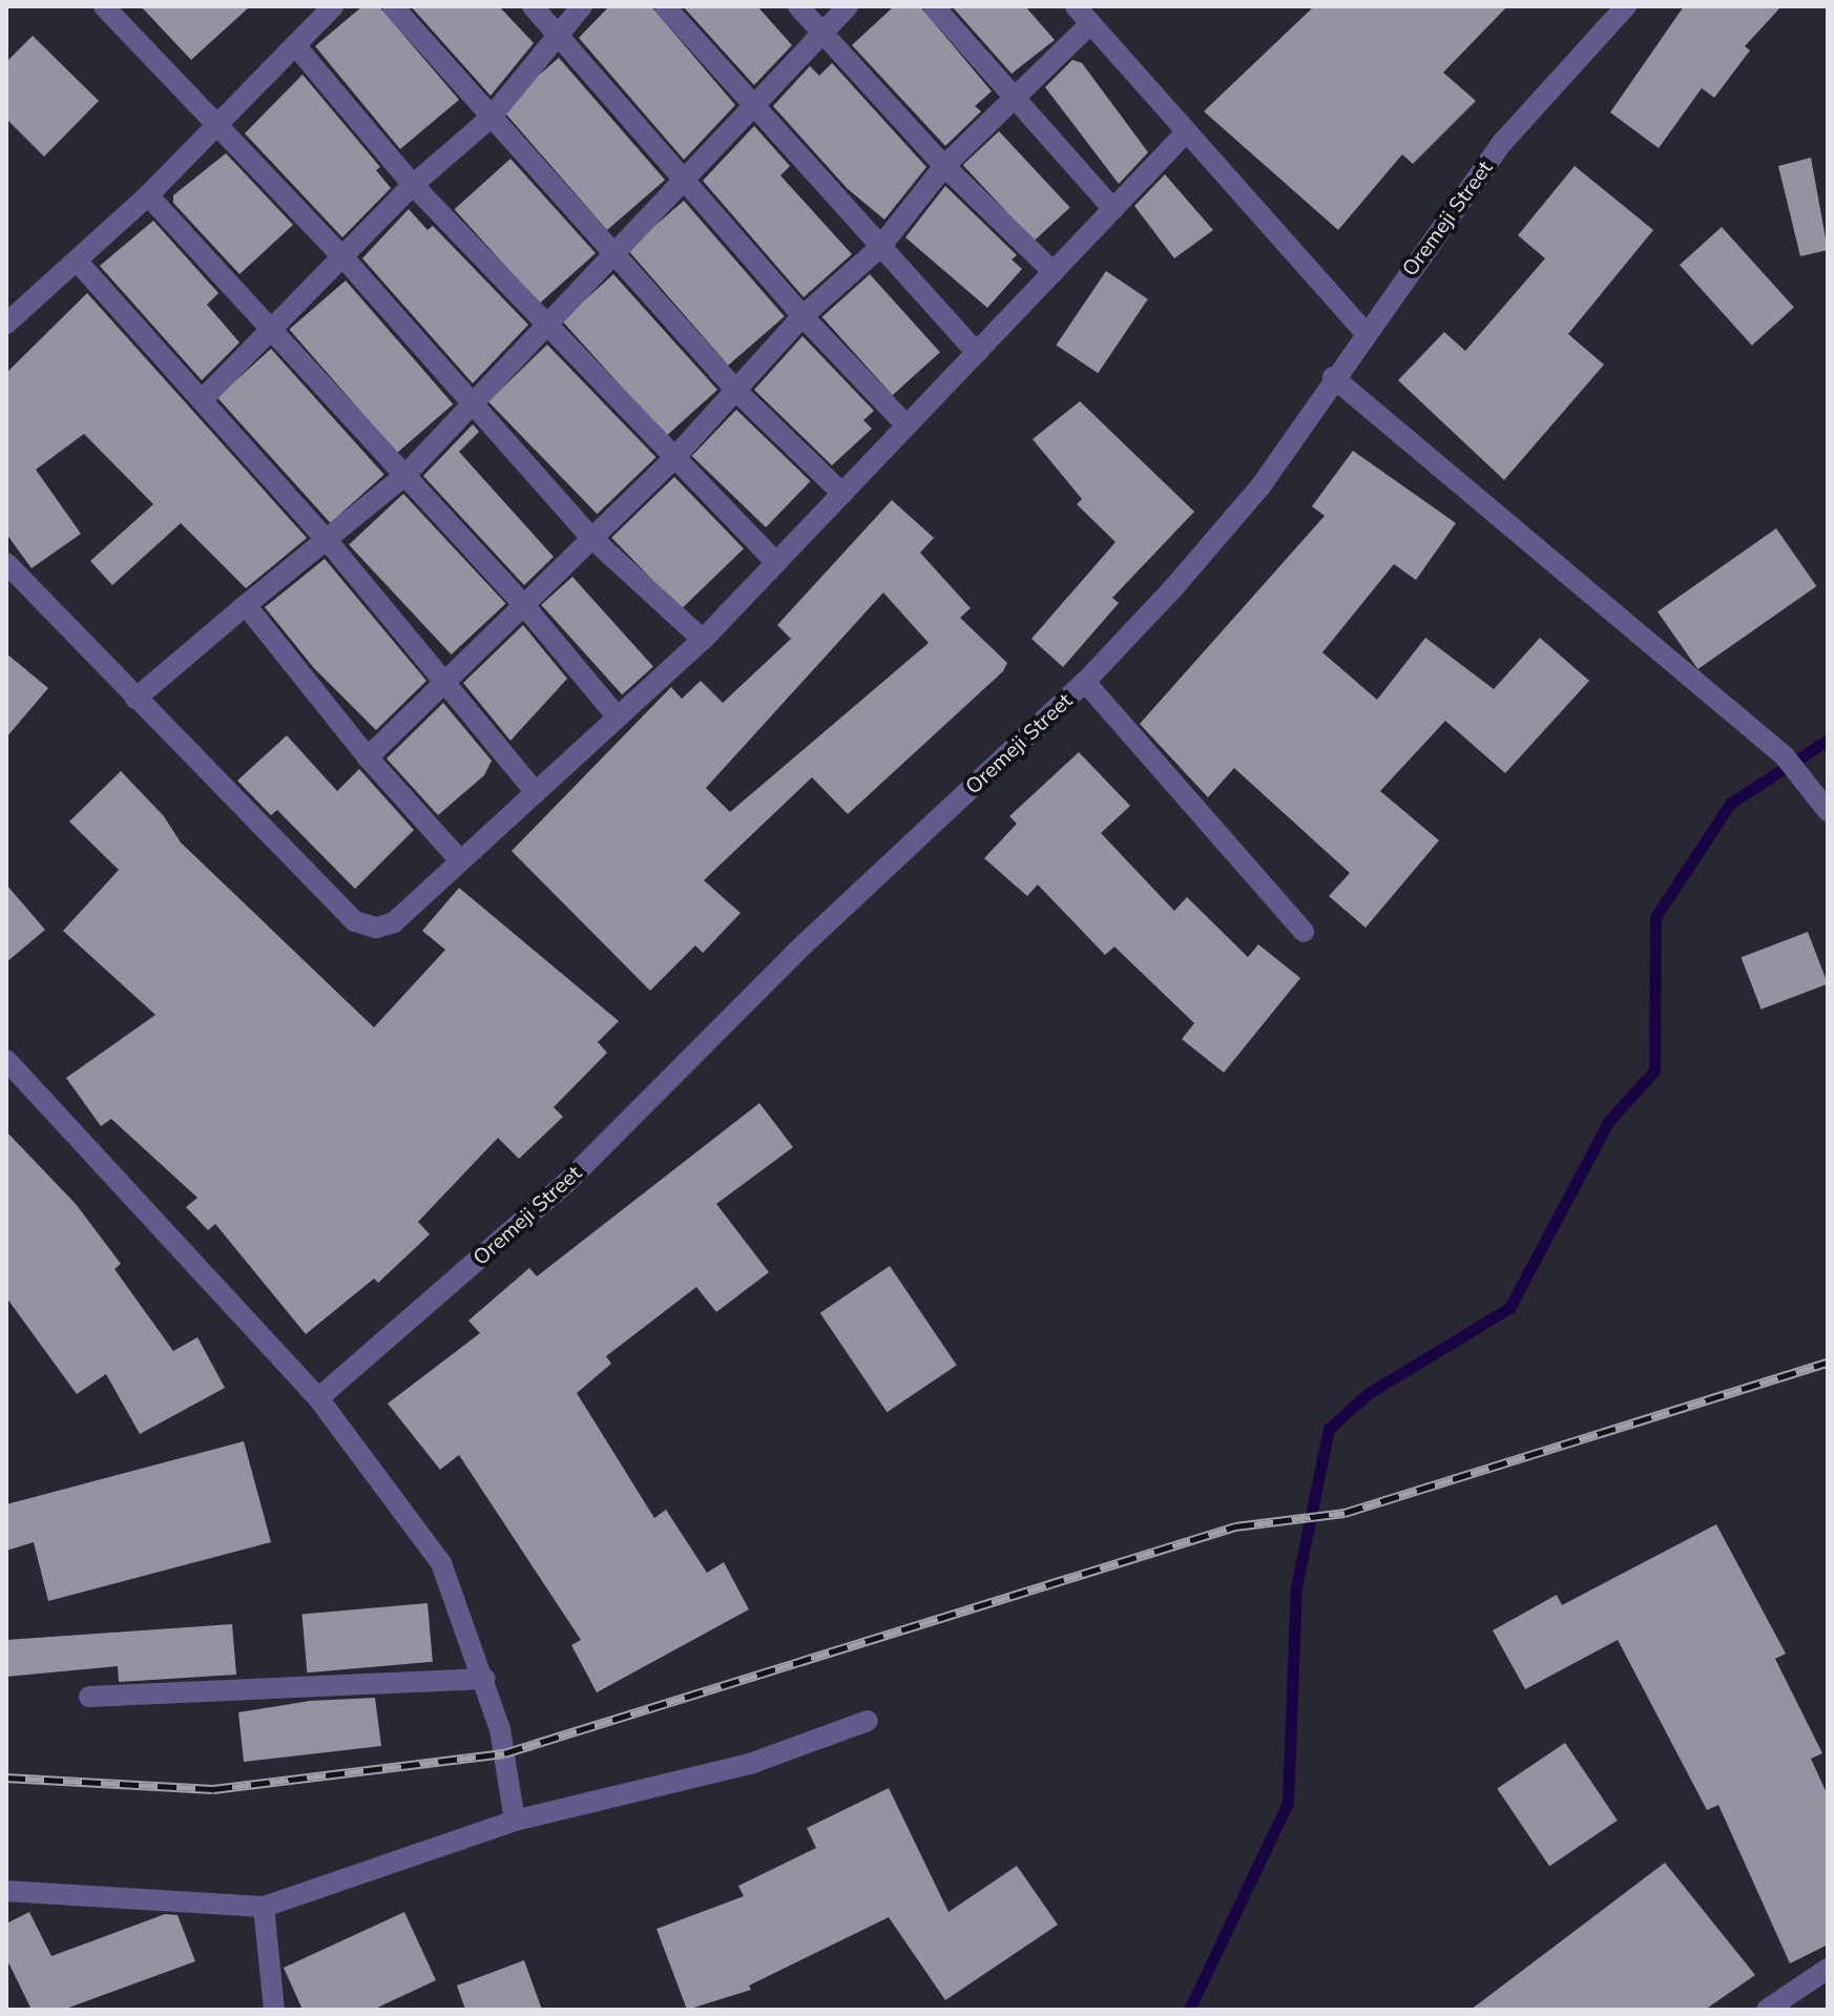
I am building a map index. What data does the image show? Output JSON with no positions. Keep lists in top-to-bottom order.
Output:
{
  "streets": {
    "street": ["Oremeji Street"]
  }
}
